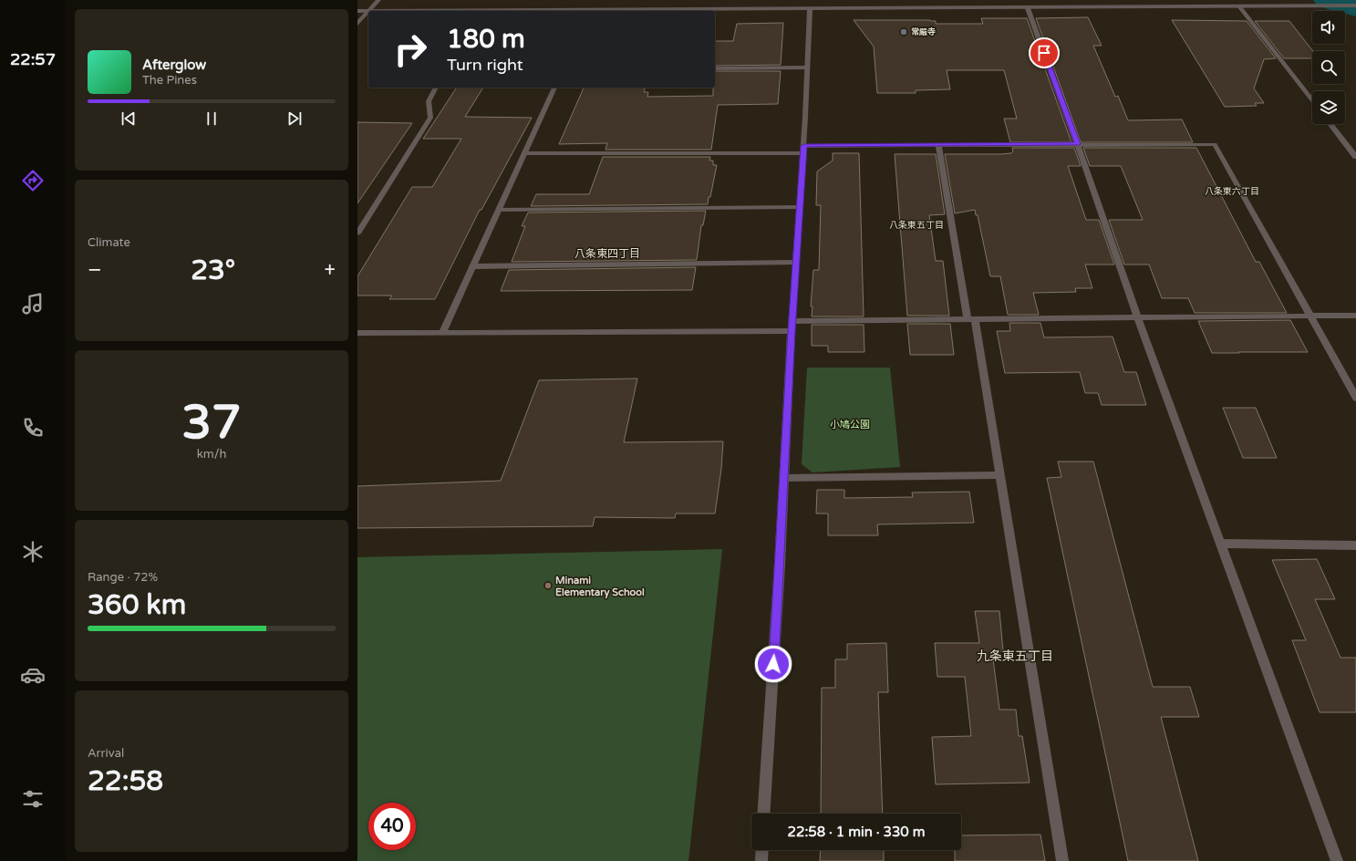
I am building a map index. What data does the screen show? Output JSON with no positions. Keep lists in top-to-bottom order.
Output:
{
  "districts": [
    "八条東六丁目",
    "八条東五丁目",
    "八条東四丁目",
    "九条東五丁目"
  ],
  "parks": ["小鳩公園"],
  "places": ["常嚴寺", "Minami Elementary School"],
  "page": {
    "tabs": "22:57",
    "turn": ["180 m", "Turn right"],
    "song": ["Afterglow", "The Pines"],
    "tile": [
      "Climate",
      ["37", "km/h"],
      ["Range · 72%", "360 km"],
      ["Arrival", "22:58"]
    ],
    "heat": ["−", "23°", "+"],
    "limit": "40",
    "trip": "22:58 · 1 min · 330 m"
  }
}
